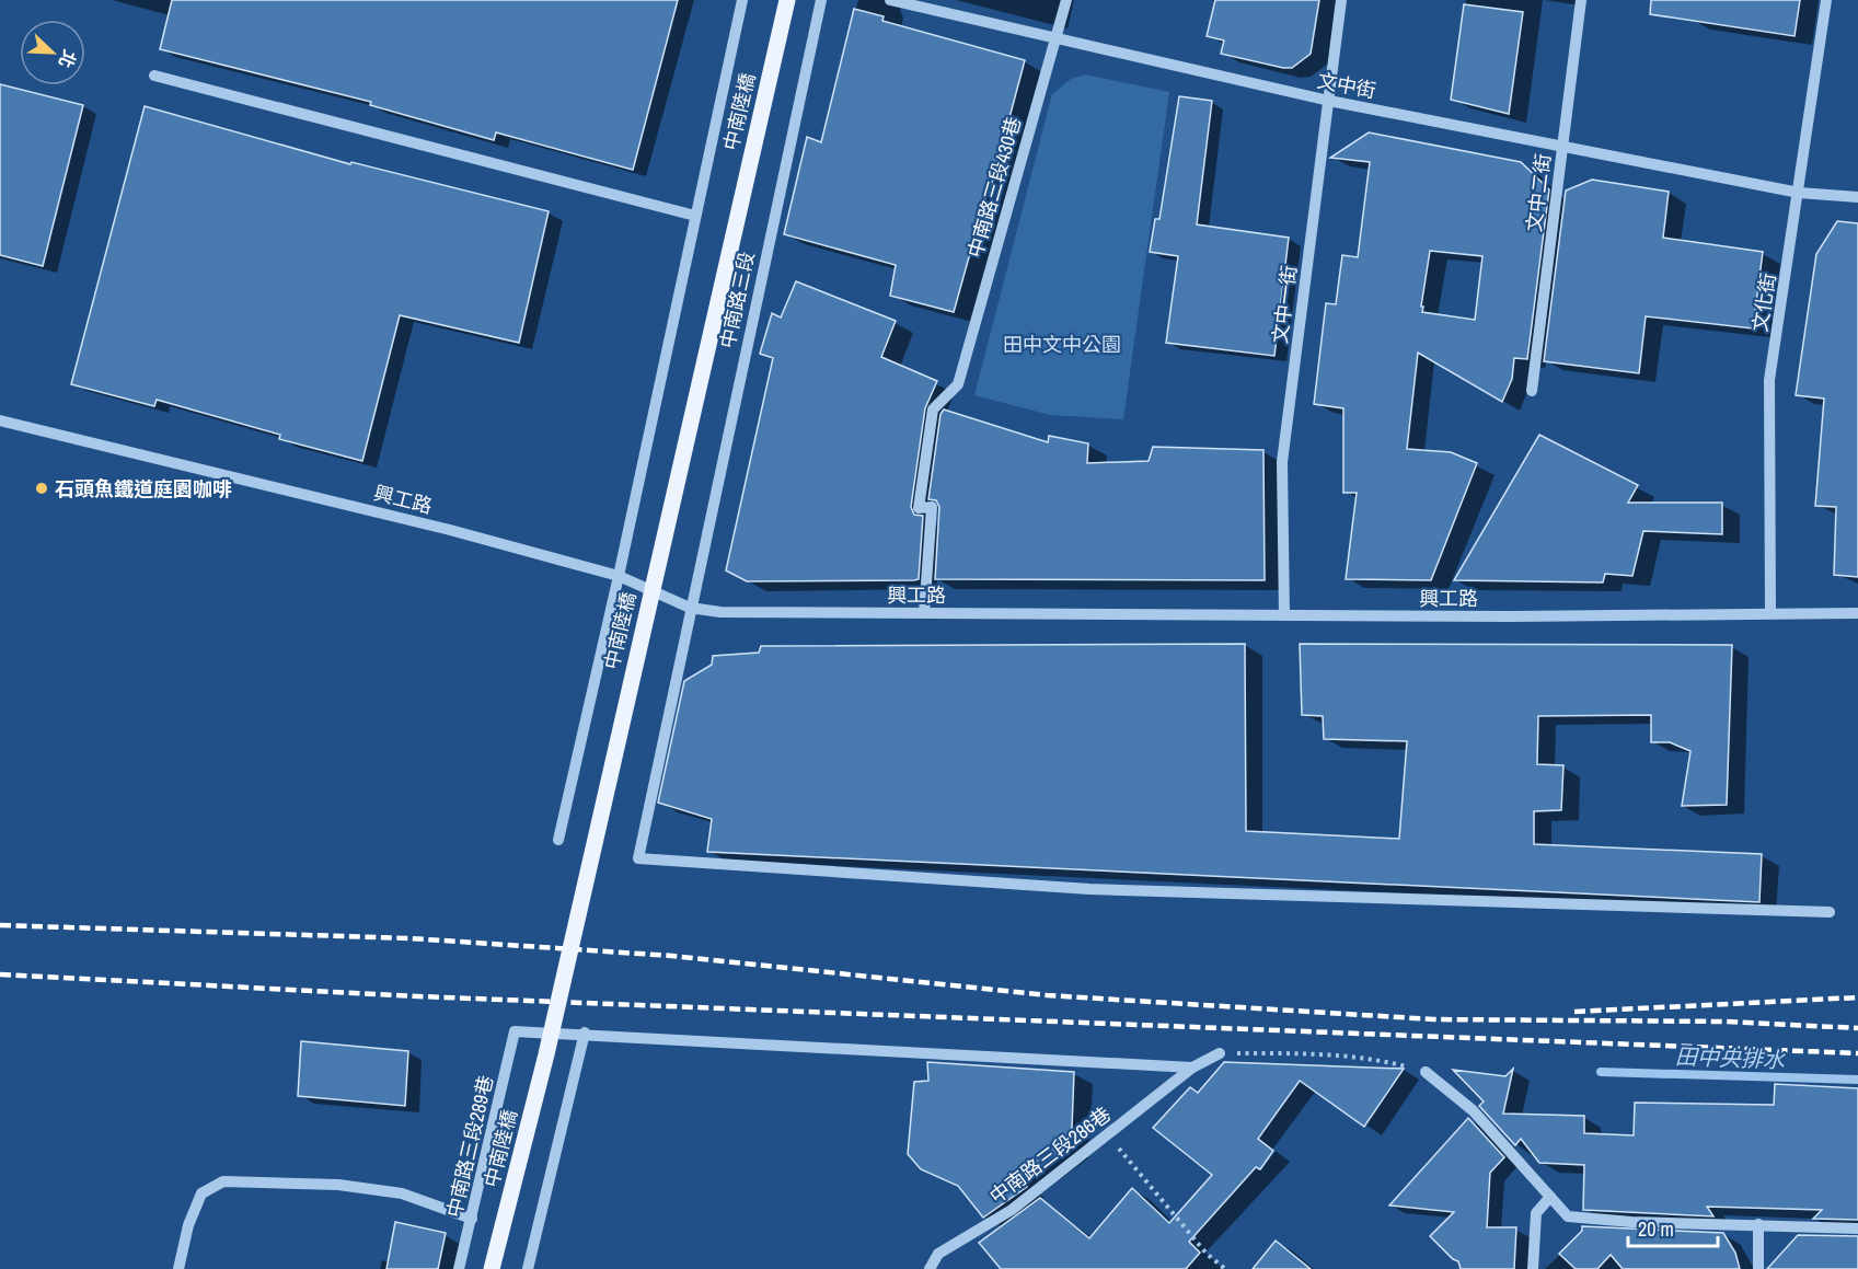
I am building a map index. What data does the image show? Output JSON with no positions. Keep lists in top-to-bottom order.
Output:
{
  "streets": {
    "main road": ["中南陸橋"],
    "street": [
      "文中街",
      "中南路三段430巷",
      "文中二街",
      "中南路三段",
      "文化街",
      "文中一街",
      "興工路",
      "中南路三段289巷",
      "中南路三段286巷"
    ]
  },
  "crossings": [
    ["文中街", "中南路三段430巷"],
    ["文中街", "文中二街"],
    ["文中街", "文化街"],
    ["文中街", "文中一街"],
    ["中南路三段430巷", "興工路"],
    ["中南路三段", "興工路"],
    ["文化街", "興工路"],
    ["文中一街", "興工路"]
  ],
  "water": ["田中央排水"],
  "parks": ["田中文中公園"],
  "places": ["石頭魚鐵道庭園咖啡"],
  "scale_bar": "20 m",
  "north": "bottom right"
}
